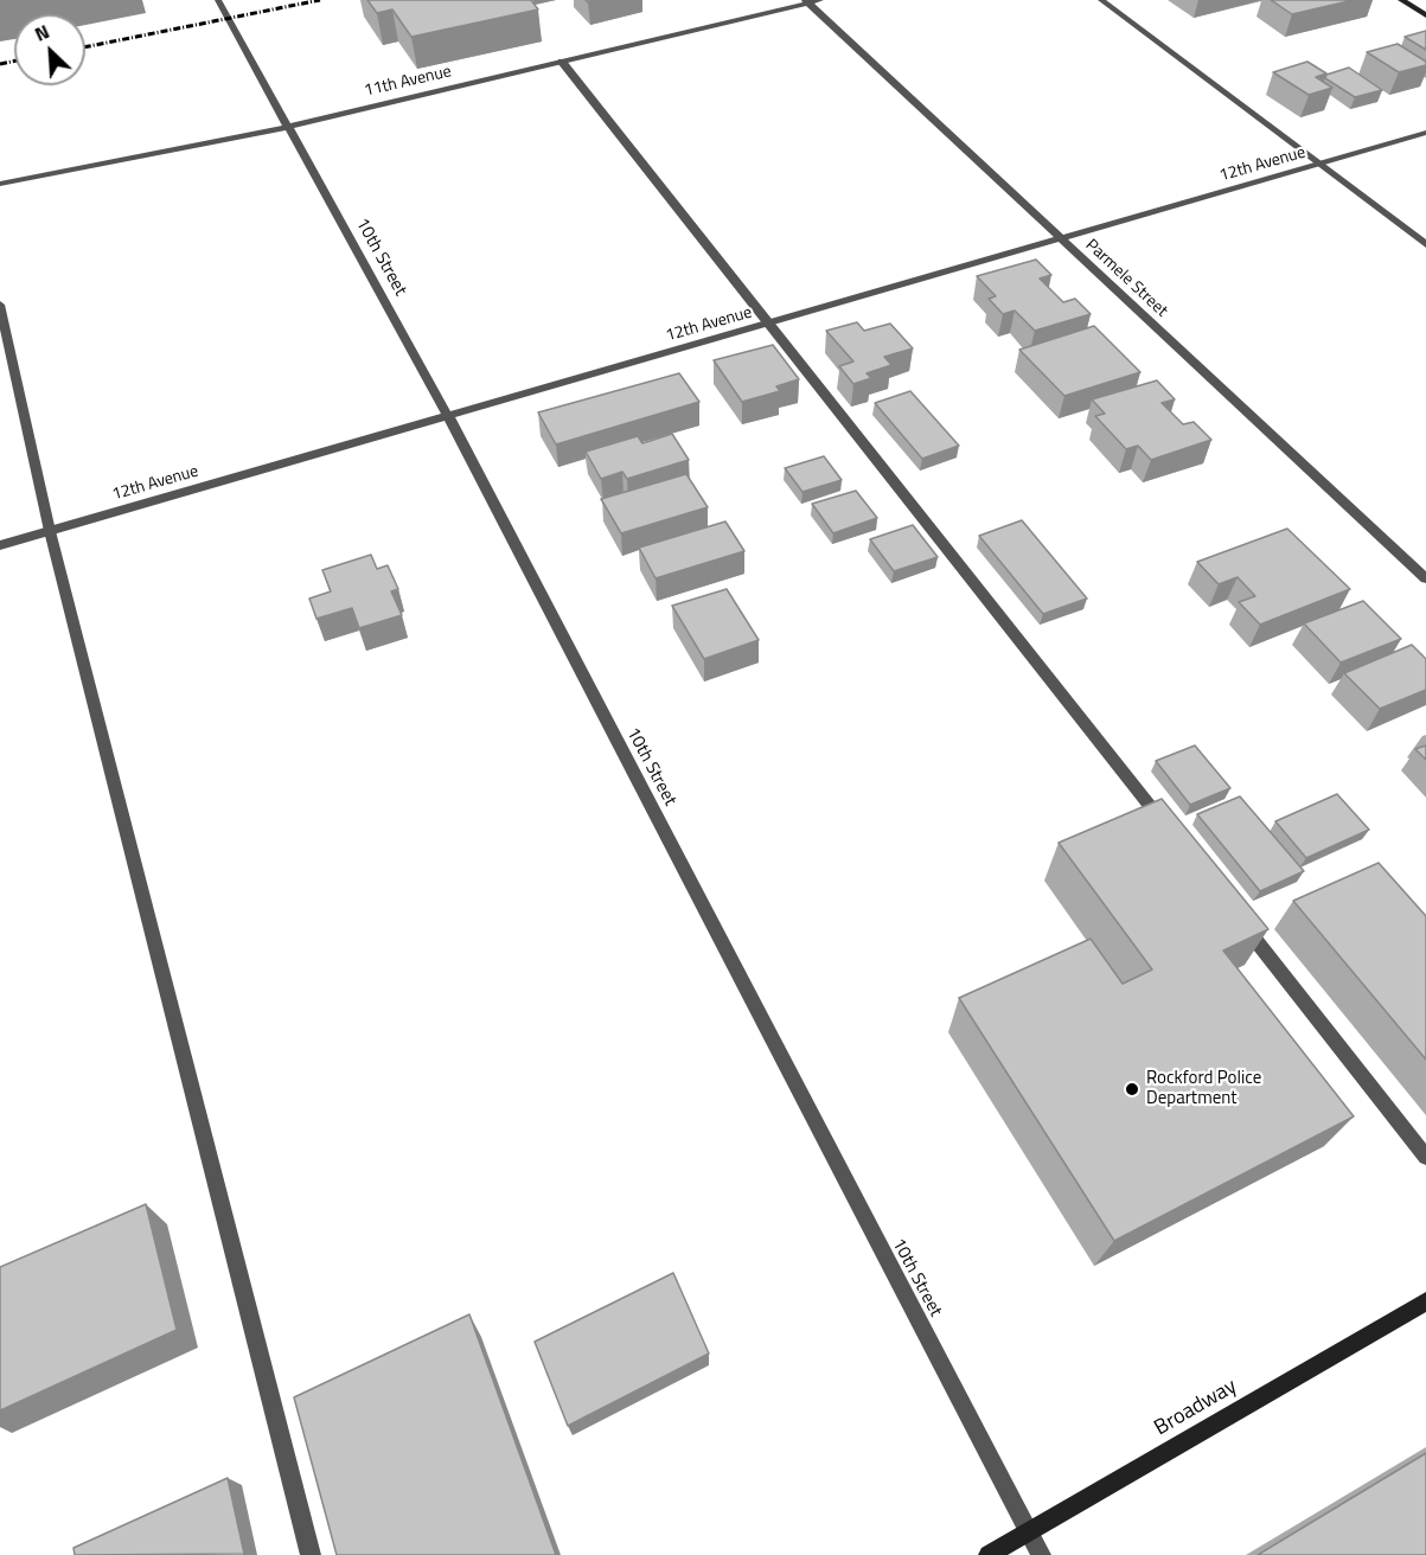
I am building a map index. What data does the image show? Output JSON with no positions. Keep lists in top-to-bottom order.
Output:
{
  "streets": {
    "street": [
      "11th Avenue",
      "12th Avenue",
      "10th Street",
      "Parmele Street",
      "Broadway"
    ]
  },
  "crossings": [
    ["11th Avenue", "10th Street"],
    ["11th Avenue", "Parmele Street"],
    ["12th Avenue", "10th Street"],
    ["12th Avenue", "Parmele Street"],
    ["10th Street", "Broadway"]
  ],
  "places": ["Rockford Police Department"],
  "north": "top left"
}
